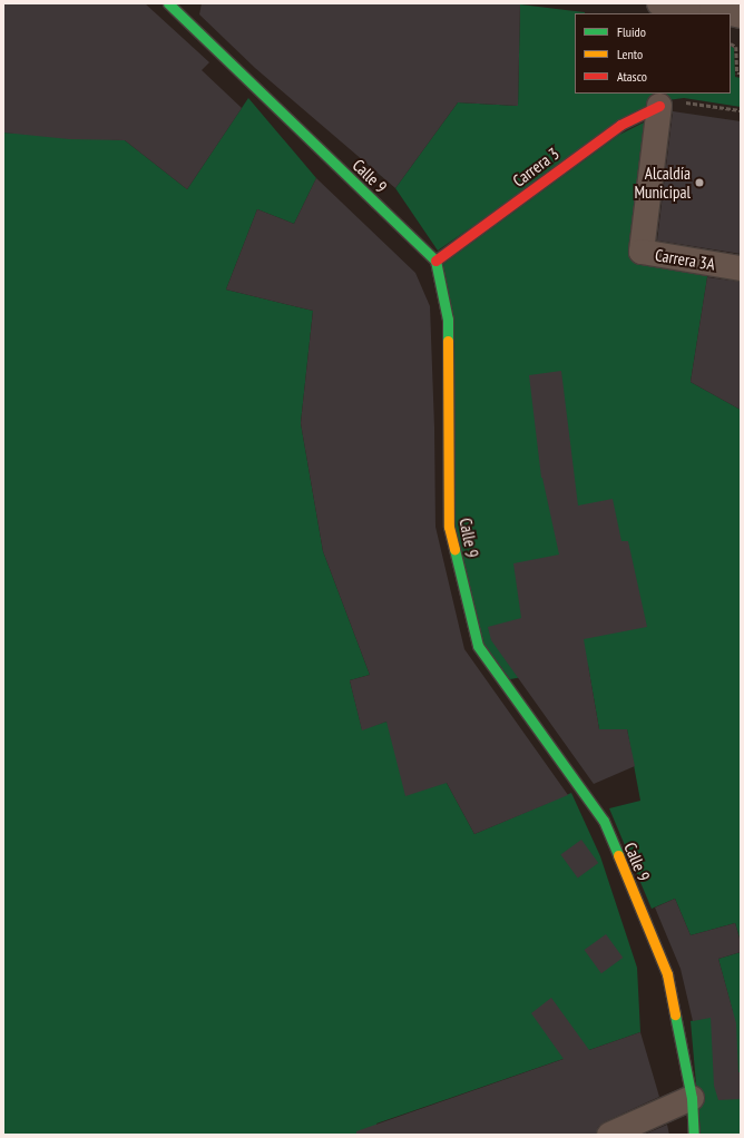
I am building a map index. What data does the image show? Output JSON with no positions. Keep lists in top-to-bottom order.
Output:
{
  "streets": {
    "street": ["Carrera 3", "Calle 9", "Carrera 3A"]
  },
  "crossings": [
    ["Carrera 3", "Calle 9"],
    ["Carrera 3", "Carrera 3A"]
  ],
  "places": ["Alcaldía Municipal"],
  "legend": ["Fluido", "Lento", "Atasco"]
}
